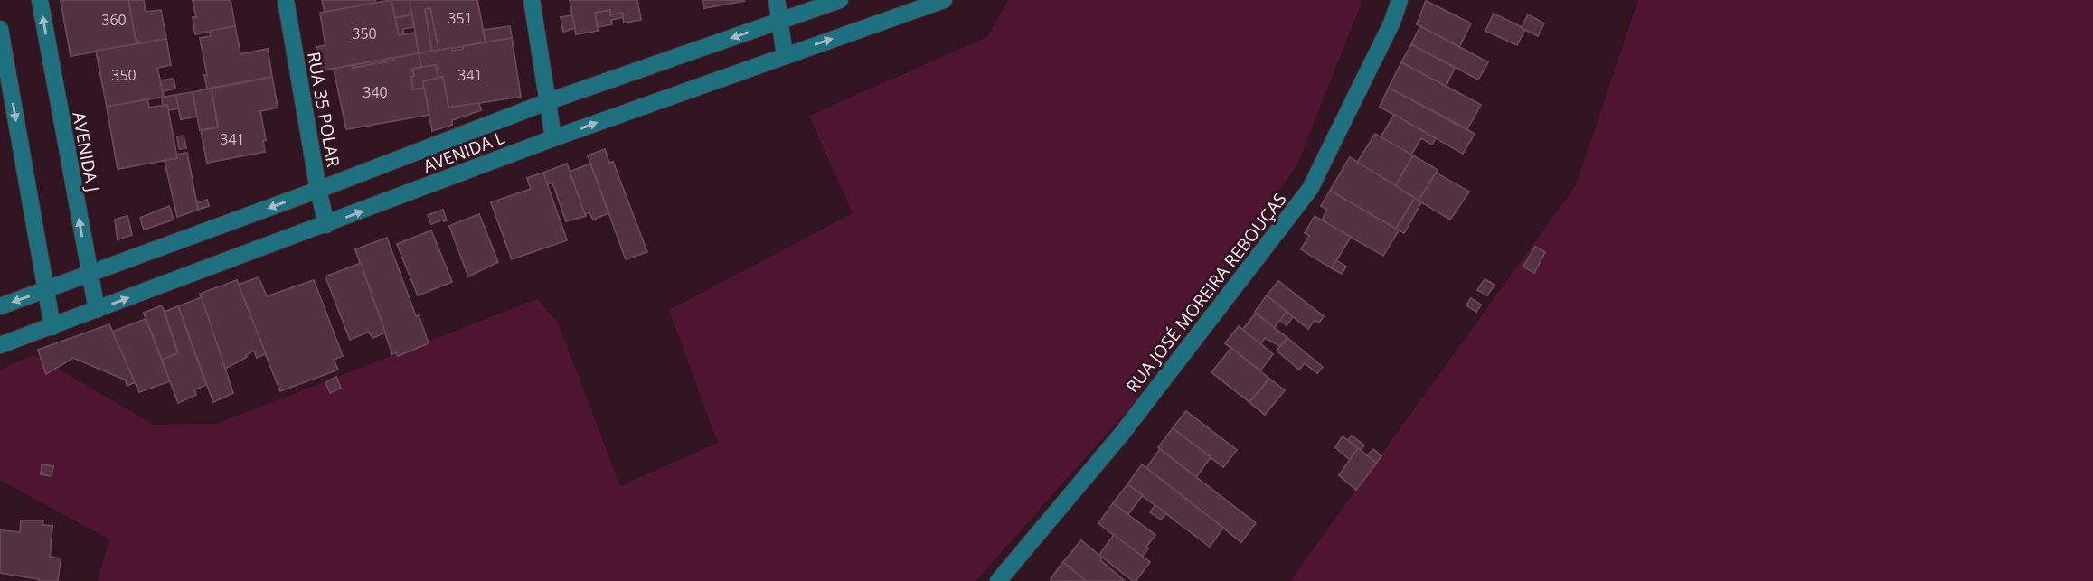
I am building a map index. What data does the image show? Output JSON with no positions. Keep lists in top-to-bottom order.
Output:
{
  "streets": {
    "street": [
      "RUA 35 POLAR",
      "AVENIDA J",
      "AVENIDA L",
      "RUA JOSÉ MOREIRA REBOUÇAS"
    ]
  },
  "crossings": [
    ["RUA 35 POLAR", "AVENIDA L"],
    ["AVENIDA J", "AVENIDA L"]
  ],
  "house_numbers": [
    "351",
    "360",
    "350",
    "350",
    "341",
    "340",
    "341"
  ]
}
